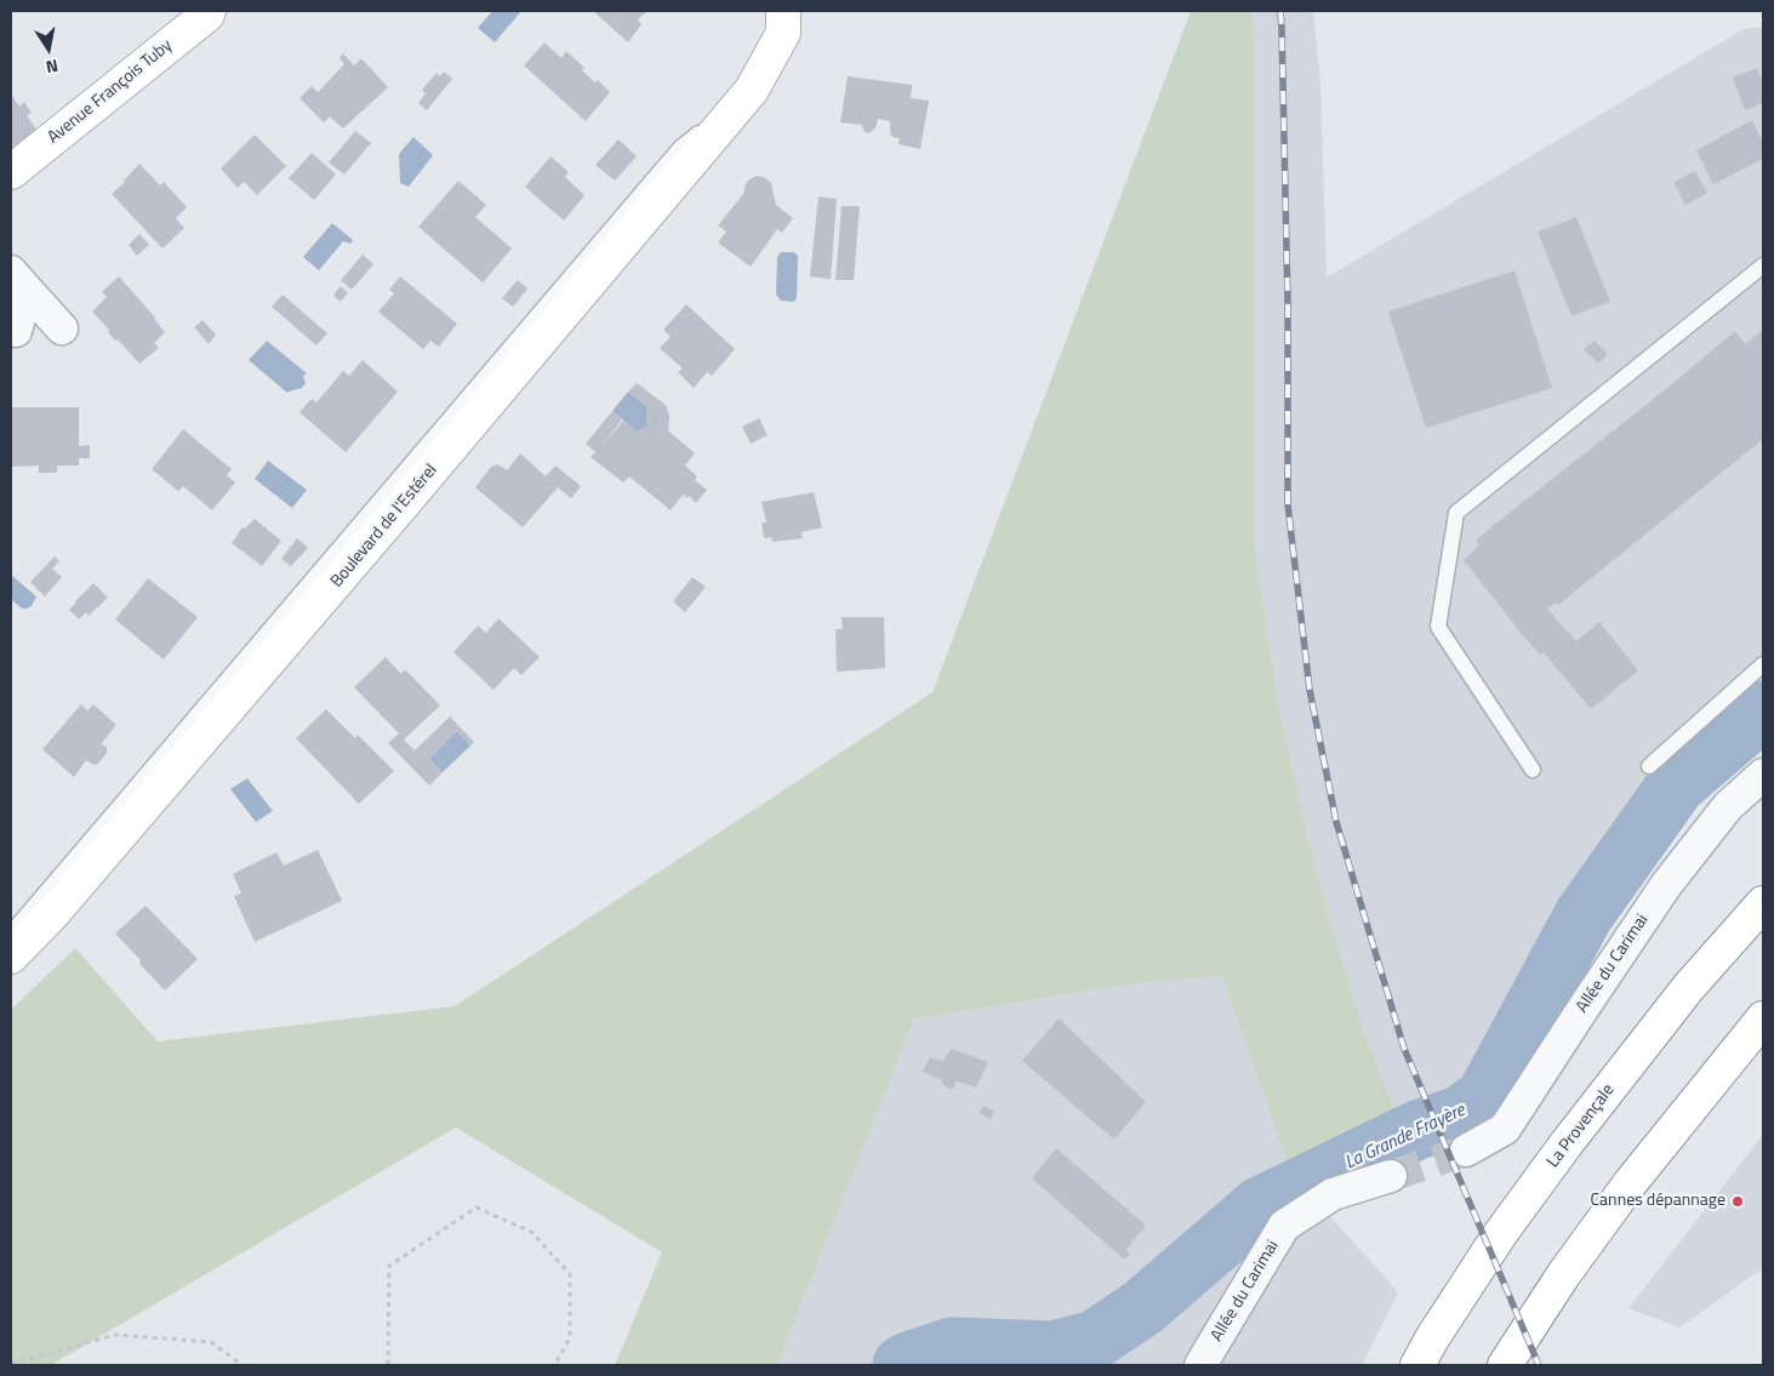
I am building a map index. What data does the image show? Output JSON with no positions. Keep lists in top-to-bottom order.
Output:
{
  "streets": {
    "main road": ["Avenue François Tuby", "Boulevard de l'Estérel", "La Provençale"],
    "street": ["Allée du Carimai"]
  },
  "water": ["La Grande Frayère"],
  "places": ["Cannes dépannage"],
  "north": "bottom"
}
